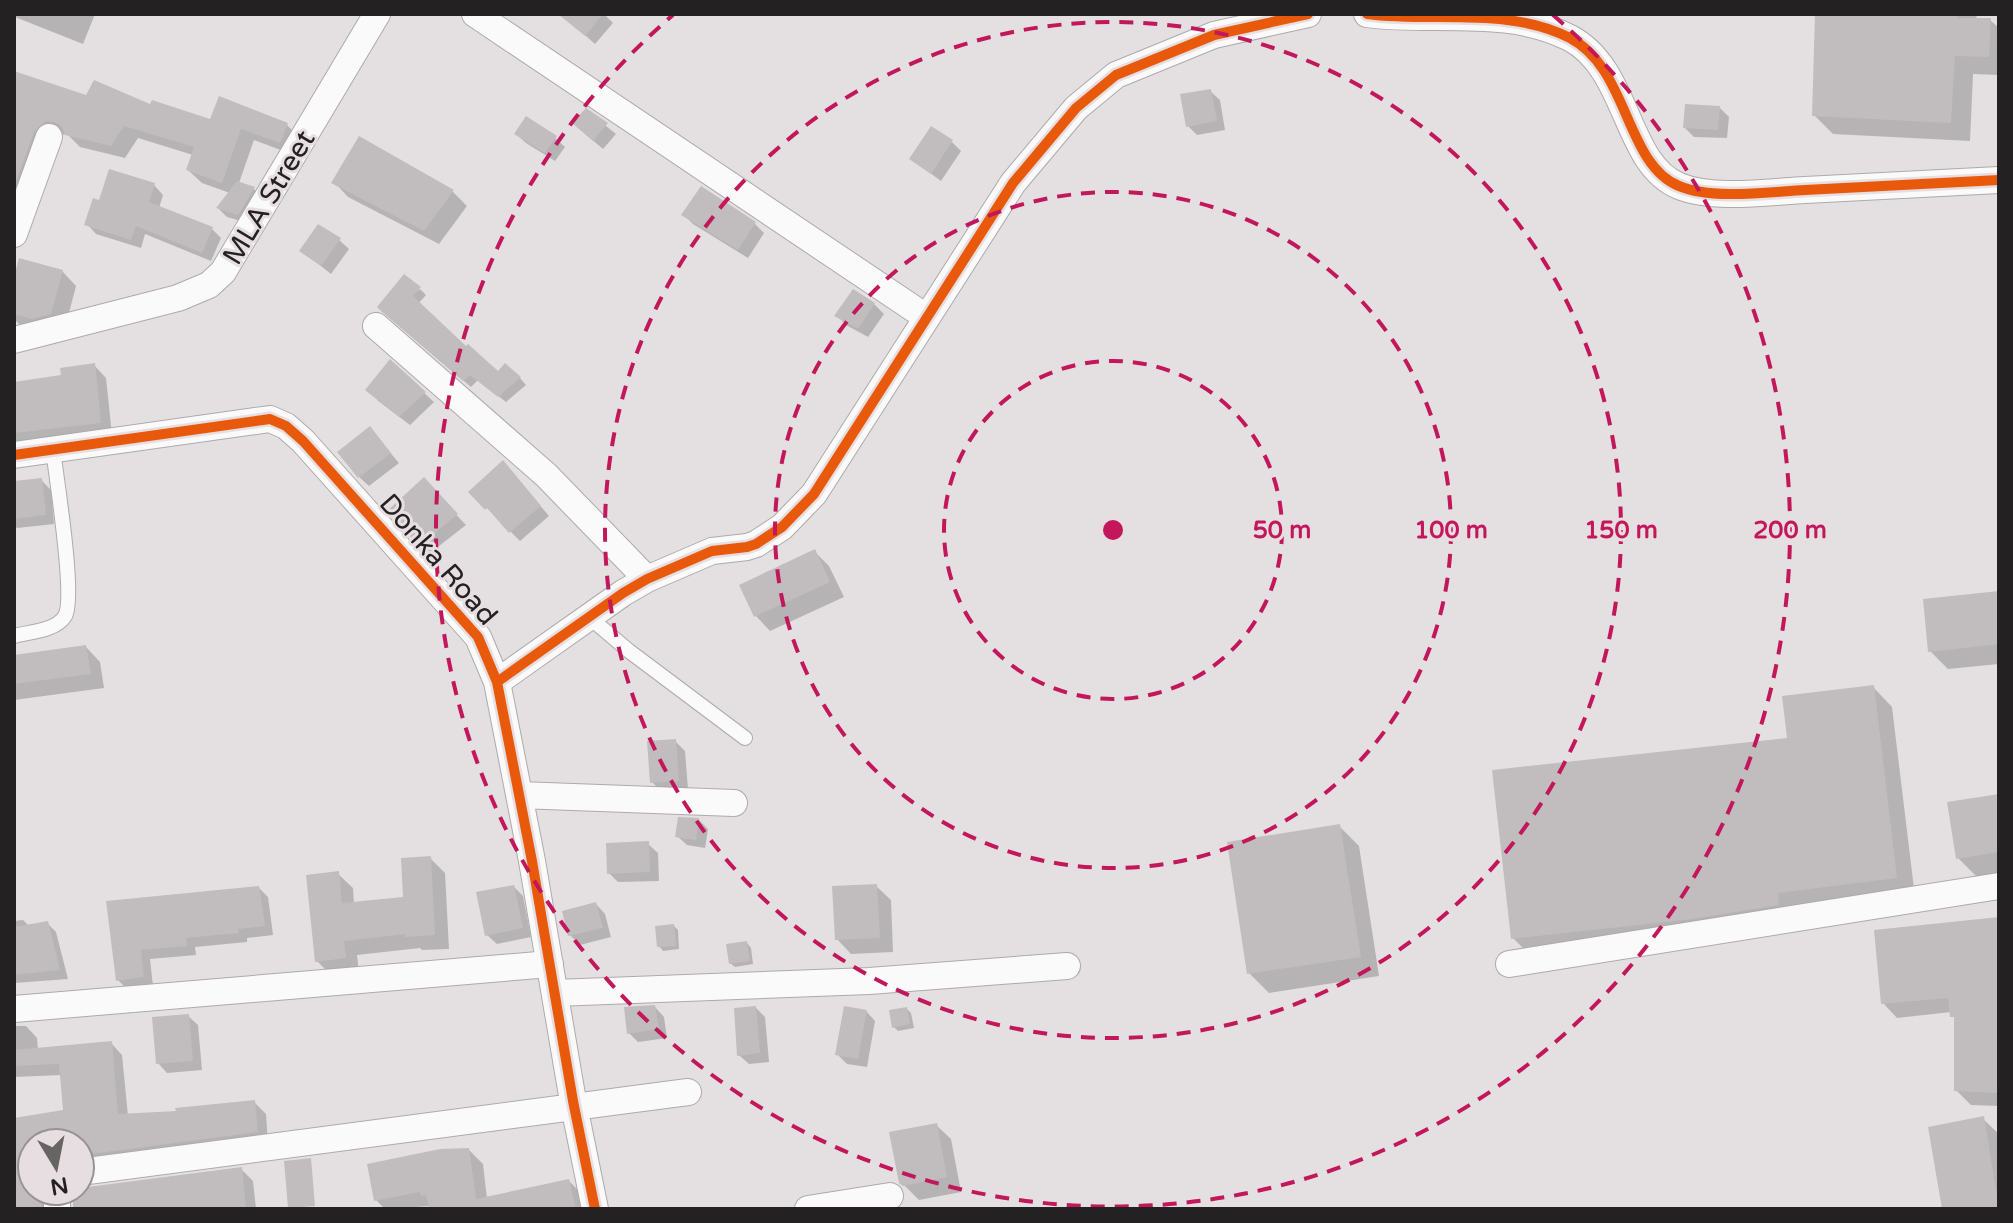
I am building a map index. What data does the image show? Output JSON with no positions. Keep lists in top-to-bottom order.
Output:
{
  "streets": {
    "street": ["MLA Street", "Donka Road"]
  },
  "north": "bottom",
  "rings": [
    "50 m",
    "100 m",
    "150 m",
    "200 m"
  ]
}
